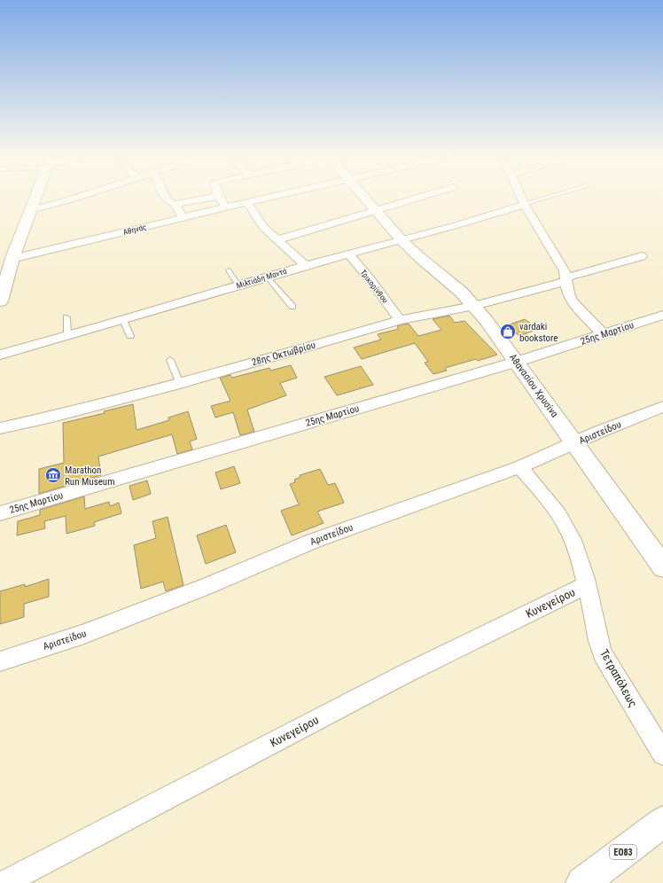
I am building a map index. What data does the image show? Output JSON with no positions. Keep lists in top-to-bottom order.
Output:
{
  "streets": {
    "main road": ["Αθανασίου Χρυσίνα", "ΕΟ83"],
    "street": [
      "Αθηνάς",
      "Μιλτιάδη Μαντά",
      "Τρικορίνθου",
      "25ης Μαρτίου",
      "28ης Οκτωβρίου",
      "Αριστείδου",
      "Κυνεγείρου",
      "Τετραπόλεως"
    ]
  },
  "crossings": [
    ["Μιλτιάδη Μαντά", "Τρικορίνθου"],
    ["Μιλτιάδη Μαντά", "Αθανασίου Χρυσίνα"],
    ["Τρικορίνθου", "28ης Οκτωβρίου"],
    ["25ης Μαρτίου", "Αθανασίου Χρυσίνα"],
    ["28ης Οκτωβρίου", "Αθανασίου Χρυσίνα"],
    ["Αθανασίου Χρυσίνα", "Αριστείδου"],
    ["Αριστείδου", "Τετραπόλεως"],
    ["Κυνεγείρου", "Τετραπόλεως"]
  ],
  "places": {
    "shop": ["vardaki bookstore"],
    "museum": ["Marathon Run Museum"]
  }
}
